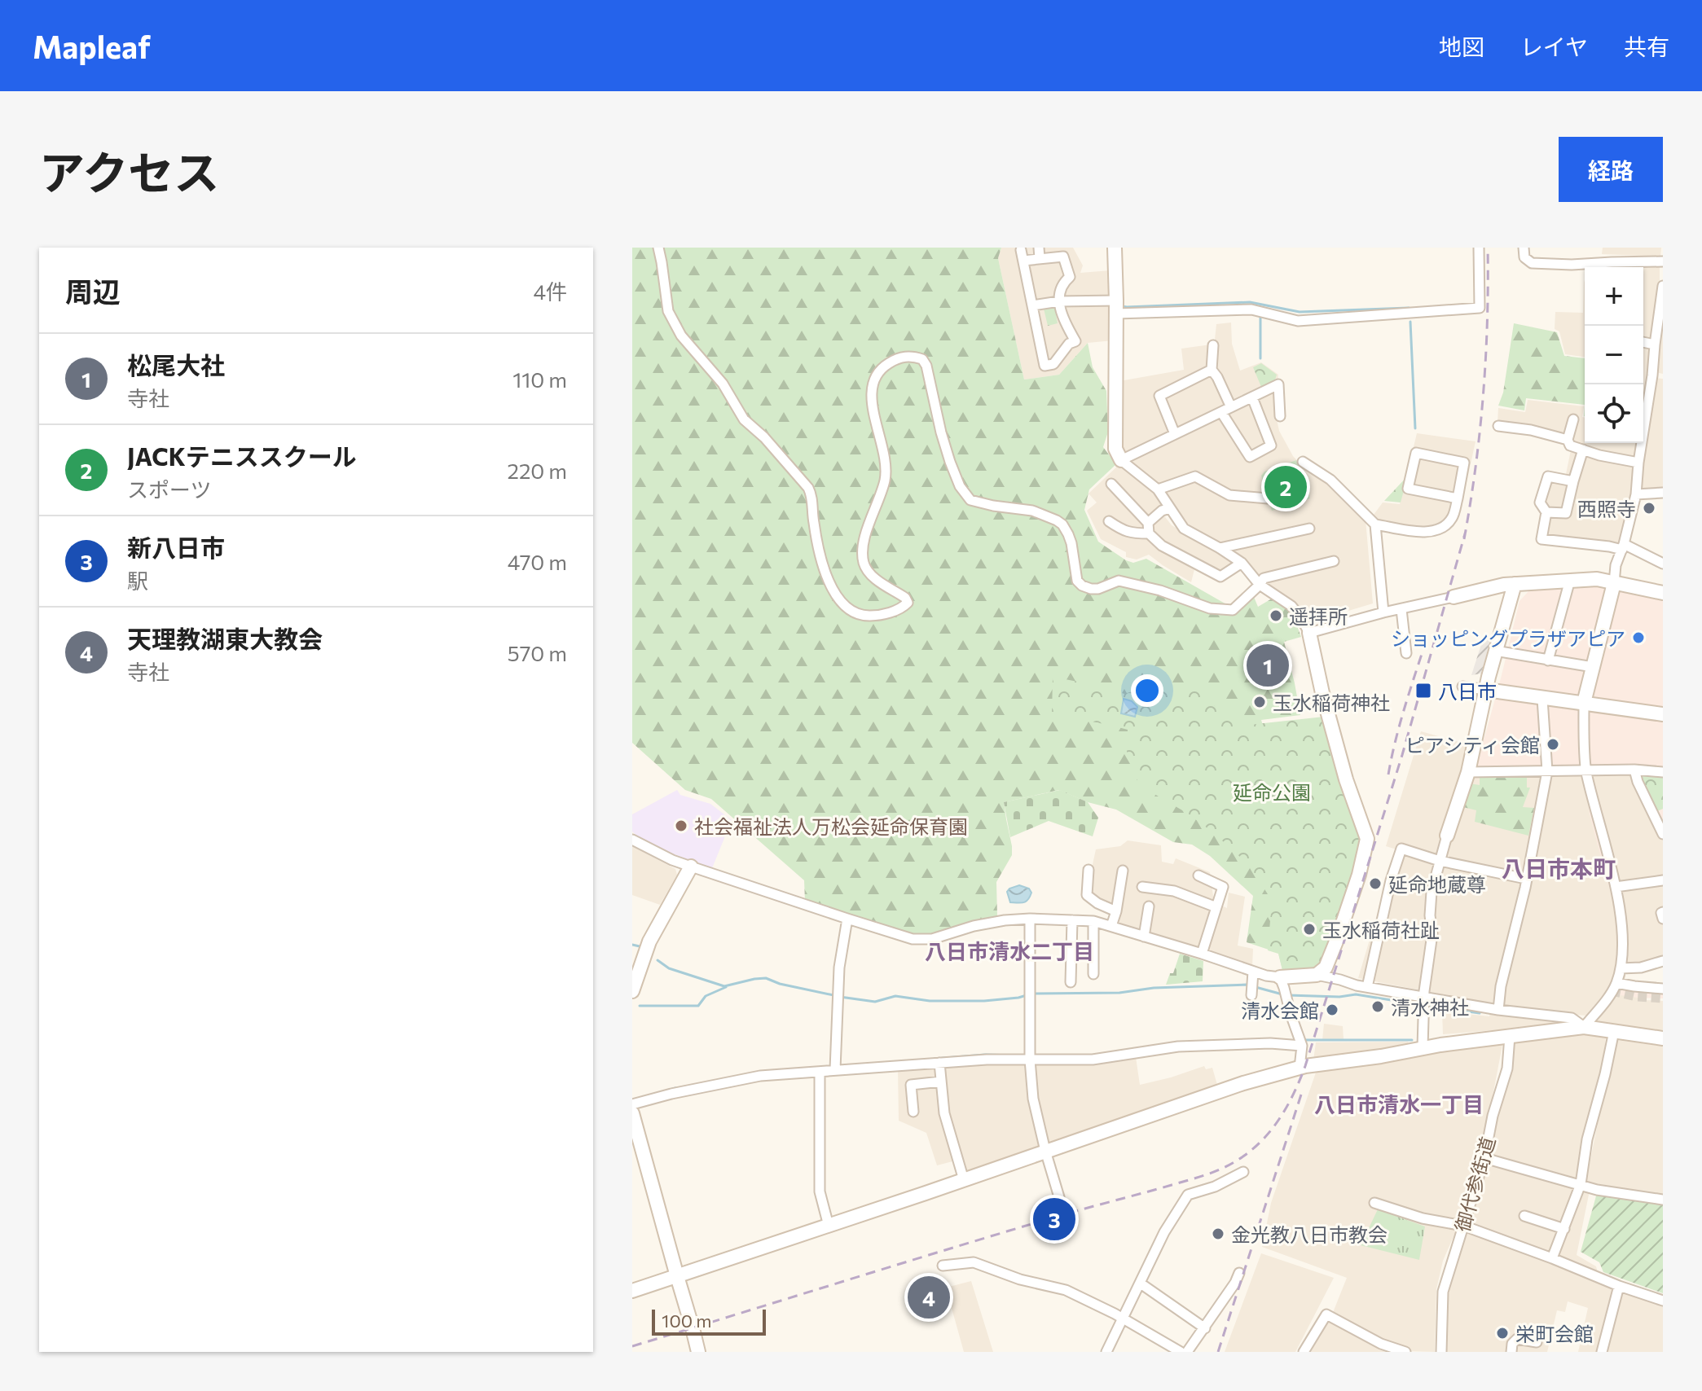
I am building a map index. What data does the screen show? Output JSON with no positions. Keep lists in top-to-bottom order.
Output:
{
  "streets": {
    "street": ["御代参街道"]
  },
  "districts": ["八日市本町", "八日市清水二丁目", "八日市清水一丁目"],
  "parks": ["延命公園"],
  "places": {
    "other": [
      "西照寺",
      "遥拝所",
      "ショッピングプラザアピア",
      "玉水稲荷神社",
      "ピアシティ会館",
      "社会福祉法人万松会延命保育園",
      "延命地蔵尊",
      "玉水稲荷社趾",
      "清水神社",
      "清水会館",
      "金光教八日市教会",
      "栄町会館"
    ],
    "transit": ["八日市"]
  },
  "scale_bar": "100 m",
  "page": {
    "header": "Mapleaf",
    "nav": ["地図", "レイヤ", "共有"],
    "title": "アクセス",
    "buttons": "経路",
    "heading": ["周辺", "4件"],
    "map_buttons": ["+", "−"],
    "list": [
      {
        "mark": "1",
        "name": "松尾大社",
        "note": "寺社",
        "value": "110 m"
      },
      {
        "mark": "2",
        "name": "JACKテニススクール",
        "note": "スポーツ",
        "value": "220 m"
      },
      {
        "mark": "3",
        "name": "新八日市",
        "note": "駅",
        "value": "470 m"
      },
      {
        "mark": "4",
        "name": "天理教湖東大教会",
        "note": "寺社",
        "value": "570 m"
      }
    ],
    "pins": [
      "2",
      "1",
      "3",
      "4"
    ],
    "scale": "100 m"
  }
}
